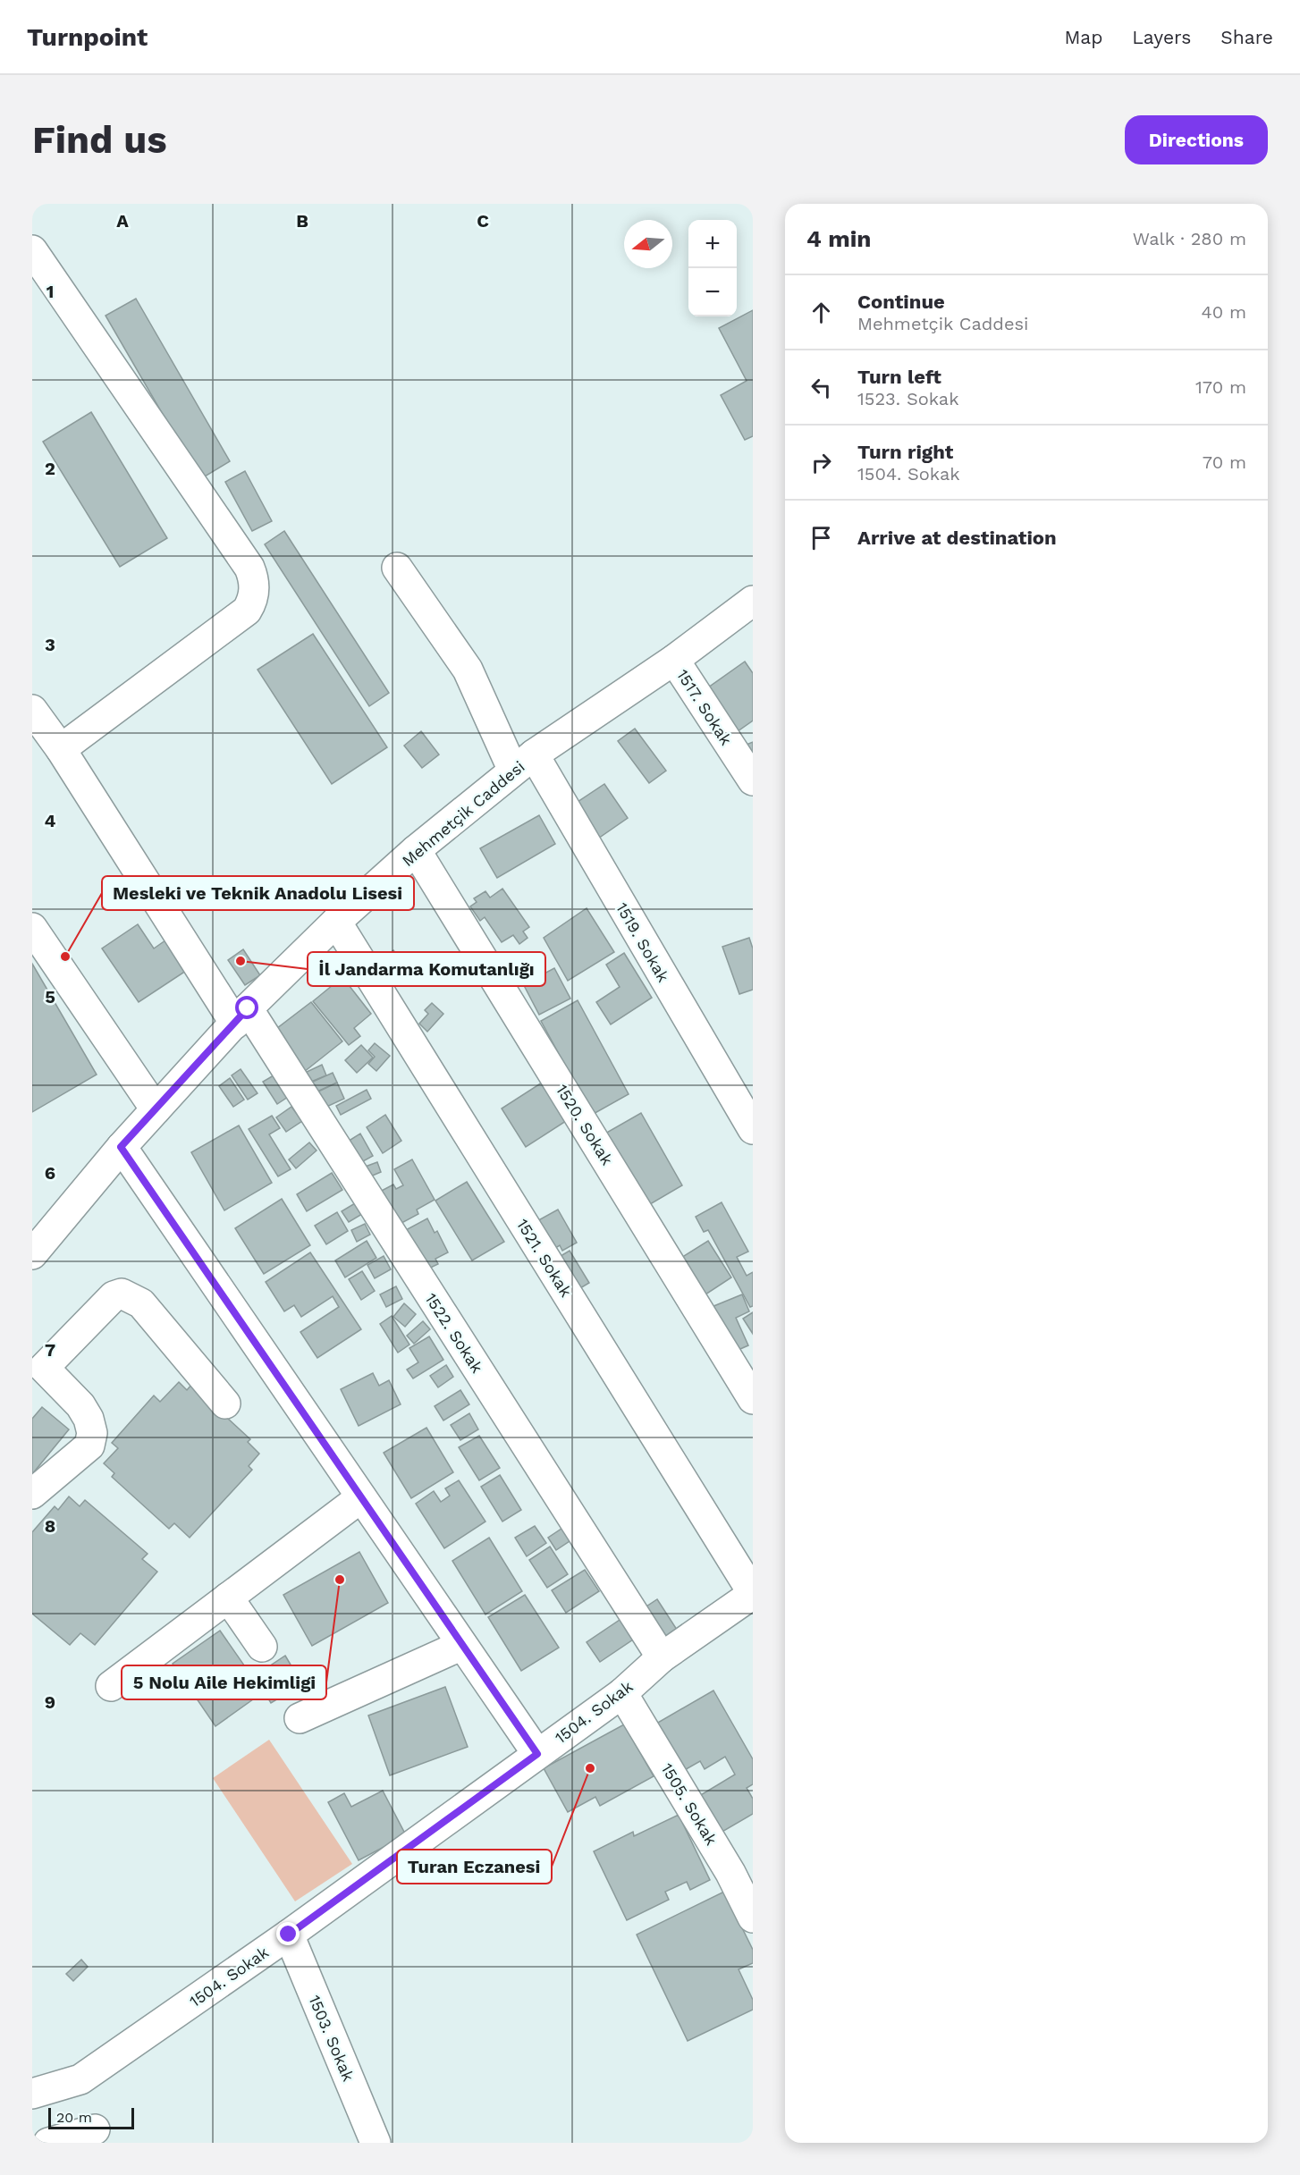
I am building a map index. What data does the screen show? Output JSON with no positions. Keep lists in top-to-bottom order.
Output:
{
  "streets": {
    "street": [
      "1517. Sokak",
      "Mehmetçik Caddesi",
      "1519. Sokak",
      "1520. Sokak",
      "1521. Sokak",
      "1522. Sokak",
      "1504. Sokak",
      "1505. Sokak",
      "1503. Sokak"
    ]
  },
  "crossings": [
    ["1517. Sokak", "Mehmetçik Caddesi"],
    ["Mehmetçik Caddesi", "1519. Sokak"],
    ["Mehmetçik Caddesi", "1520. Sokak"],
    ["Mehmetçik Caddesi", "1521. Sokak"],
    ["Mehmetçik Caddesi", "1522. Sokak"],
    ["1521. Sokak", "1504. Sokak"],
    ["1522. Sokak", "1504. Sokak"],
    ["1504. Sokak", "1505. Sokak"],
    ["1504. Sokak", "1503. Sokak"]
  ],
  "places": [
    "Mesleki ve Teknik Anadolu Lisesi",
    "İl Jandarma Komutanlığı",
    "5 Nolu Aile Hekimligi",
    "Turan Eczanesi"
  ],
  "scale_bar": "20 m",
  "north": "left",
  "page": {
    "header": "Turnpoint",
    "nav": ["Map", "Layers", "Share"],
    "buttons": "Directions",
    "title": "Find us",
    "heading": ["4 min", "Walk · 280 m"],
    "map_buttons": ["+", "−"],
    "list": [
      ["Continue", "Mehmetçik Caddesi", "40 m"],
      ["Turn left", "1523. Sokak", "170 m"],
      ["Turn right", "1504. Sokak", "70 m"],
      "Arrive at destination"
    ],
    "scale": "20 m"
  },
  "grid": {
    "columns": ["A", "B", "C"],
    "rows": [
      "1",
      "2",
      "3",
      "4",
      "5",
      "6",
      "7",
      "8",
      "9"
    ]
  }
}
